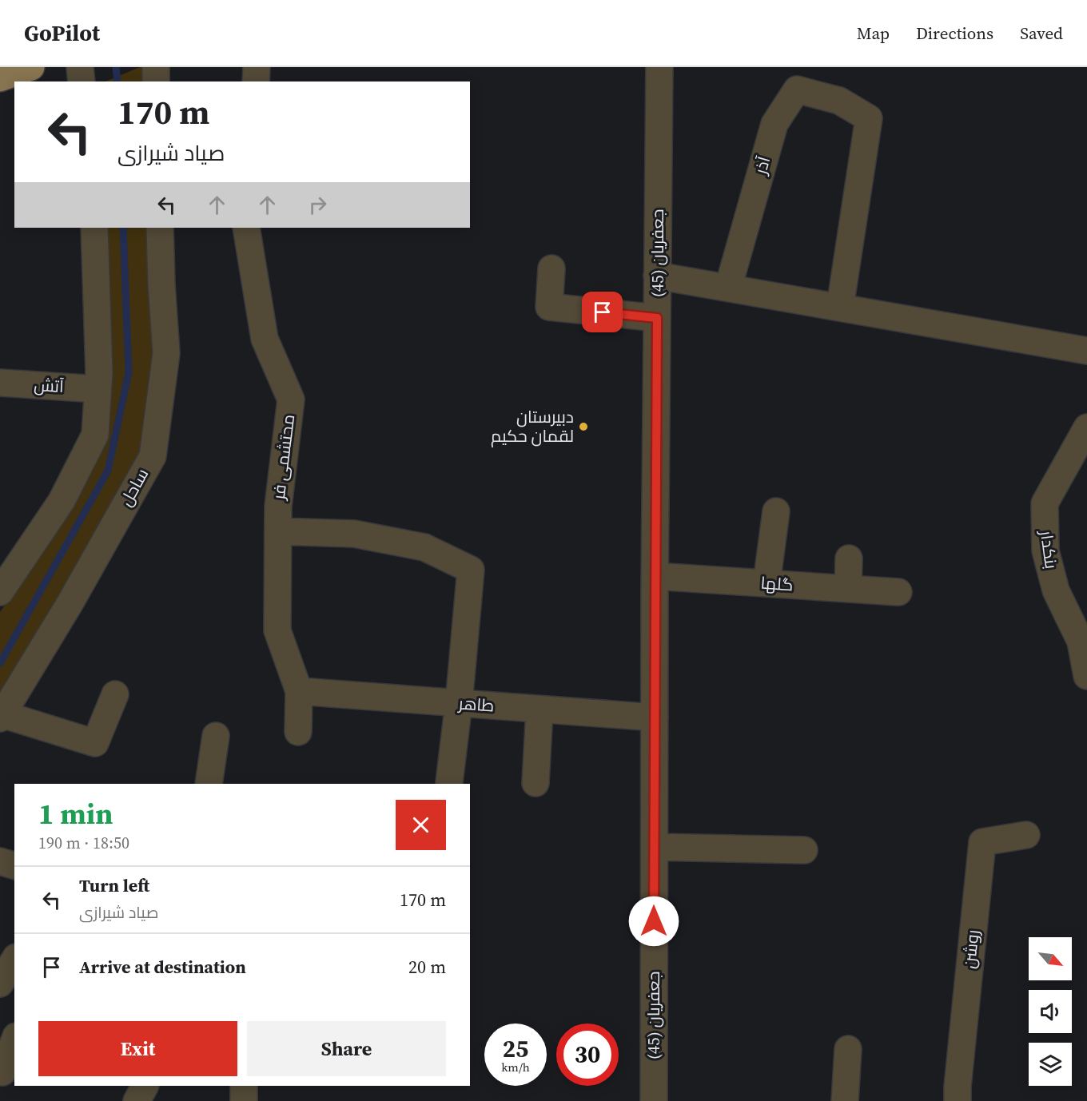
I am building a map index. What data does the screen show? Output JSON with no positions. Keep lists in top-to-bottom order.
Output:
{
  "streets": {
    "street": [
      "آذر",
      "جعفریان (45)",
      "آتش",
      "محتشمی فر",
      "ساحل",
      "بنکدار",
      "گلها",
      "طاهر",
      "روشن"
    ]
  },
  "crossings": [
    ["جعفریان (45)", "گلها"],
    ["جعفریان (45)", "طاهر"],
    ["محتشمی فر", "طاهر"]
  ],
  "places": ["دبیرستان لقمان حکیم"],
  "north": "bottom right",
  "page": {
    "header": "GoPilot",
    "nav": ["Map", "Directions", "Saved"],
    "turn": ["170 m", "صیاد شیرازی"],
    "heading": ["1 min", "190 m · 18:50"],
    "list": [
      {
        "name": "Turn left",
        "note": "صیاد شیرازی",
        "value": "170 m"
      },
      {
        "name": "Arrive at destination",
        "value": "20 m"
      }
    ],
    "buttons": ["Exit", "Share"],
    "speed": "25 km/h",
    "limit": "30"
  }
}
